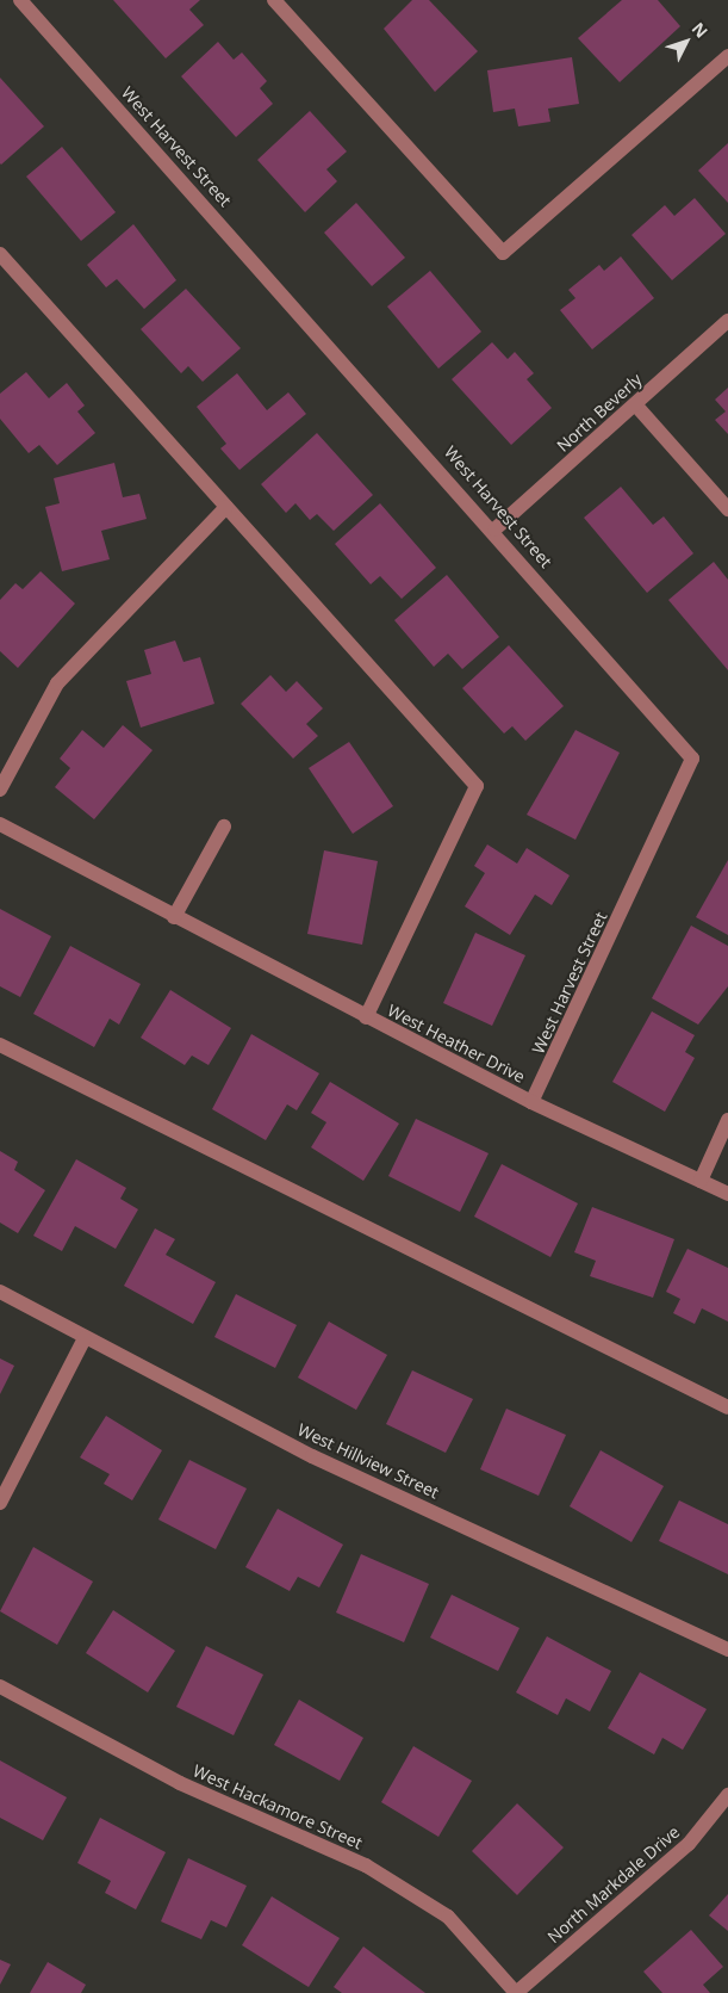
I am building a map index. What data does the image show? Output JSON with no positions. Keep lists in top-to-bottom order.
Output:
{
  "streets": {
    "street": [
      "West Harvest Street",
      "North Beverly",
      "West Heather Drive",
      "West Hillview Street",
      "West Hackamore Street",
      "North Markdale Drive"
    ]
  },
  "crossings": [
    ["West Harvest Street", "North Beverly"],
    ["West Harvest Street", "West Heather Drive"],
    ["West Hackamore Street", "North Markdale Drive"]
  ],
  "north": "top right"
}
